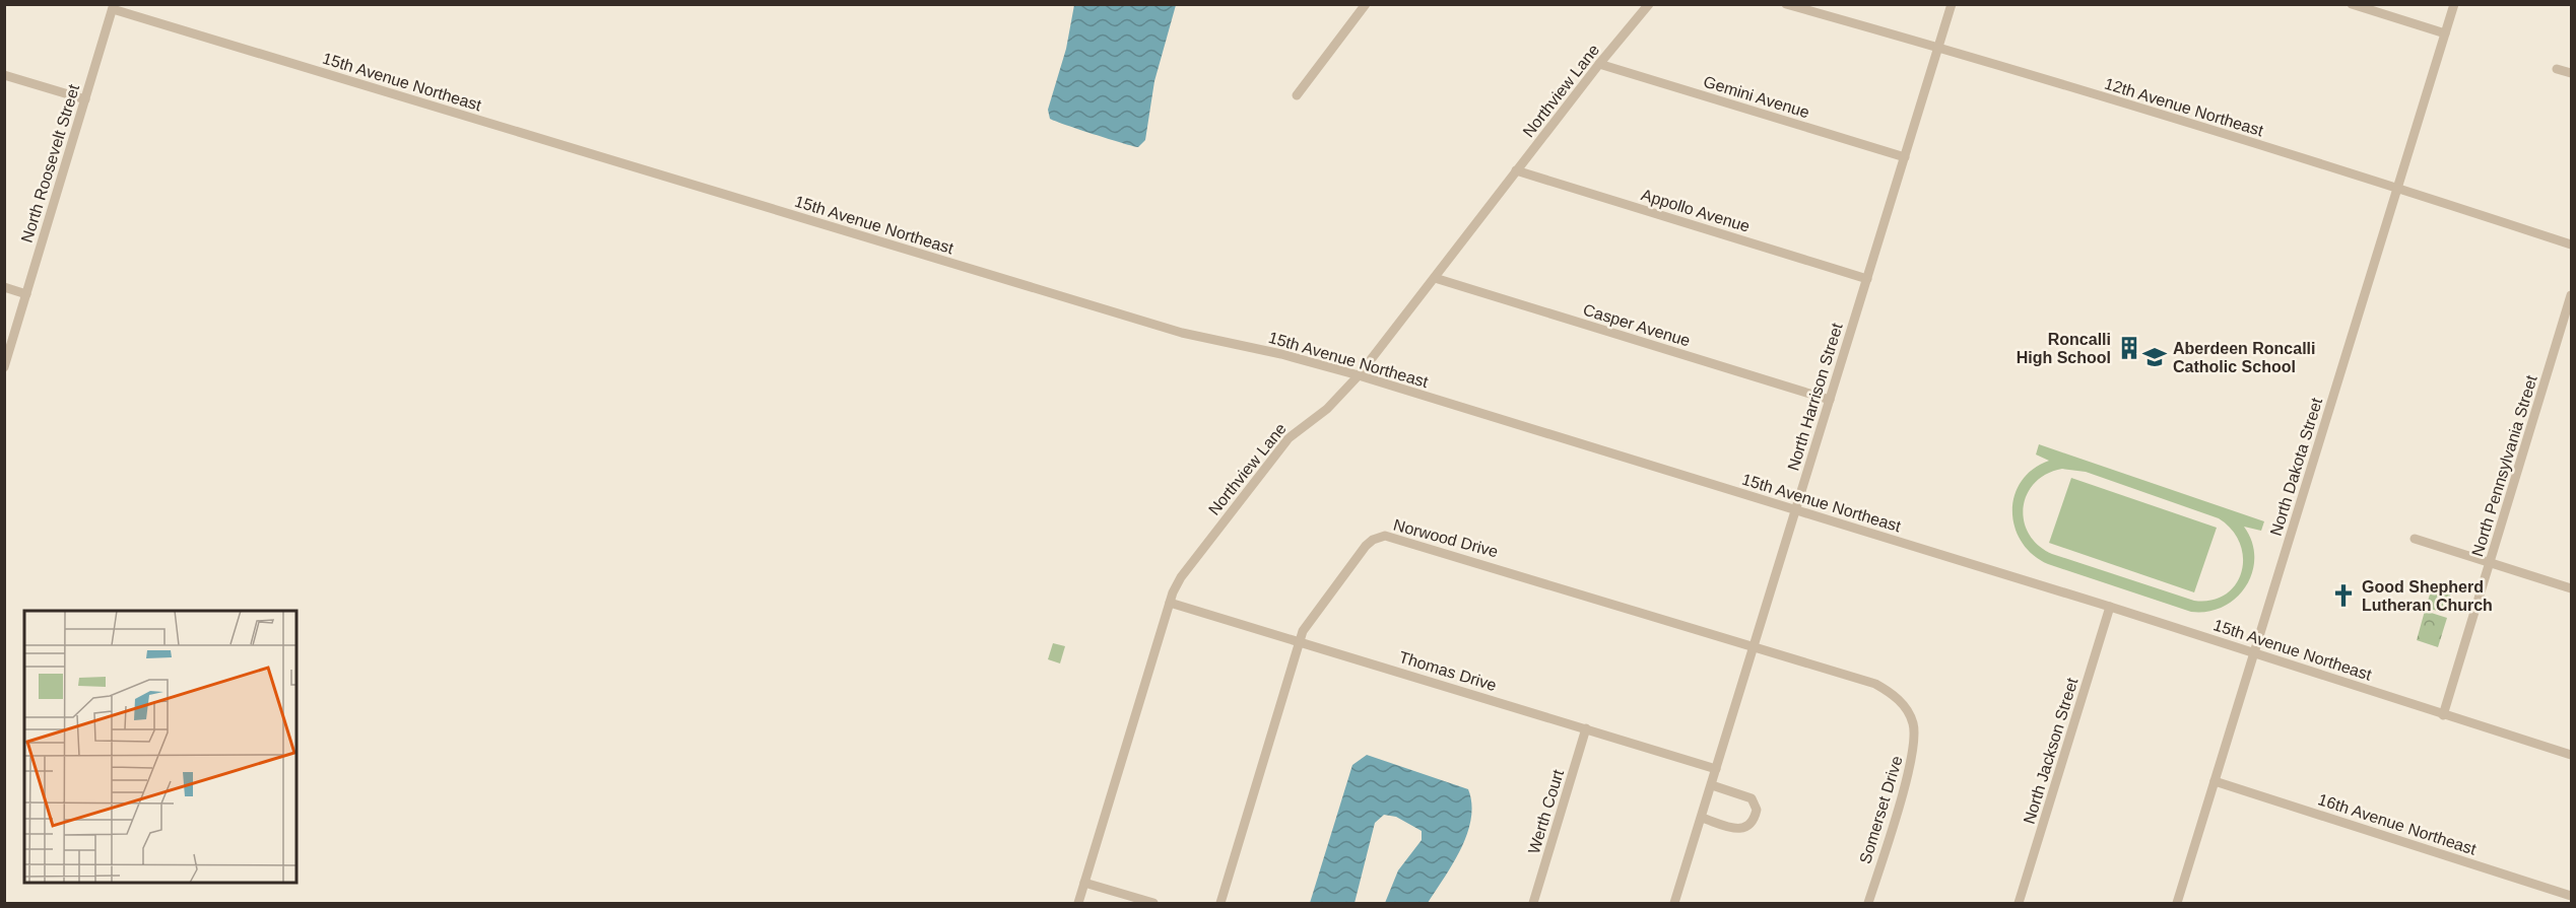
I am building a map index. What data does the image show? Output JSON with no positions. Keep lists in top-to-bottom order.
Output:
{
  "streets": {
    "street": [
      "15th Avenue Northeast",
      "Northview Lane",
      "Gemini Avenue",
      "12th Avenue Northeast",
      "North Roosevelt Street",
      "Appollo Avenue",
      "Casper Avenue",
      "North Harrison Street",
      "North Pennsylvania Street",
      "North Dakota Street",
      "Norwood Drive",
      "Thomas Drive",
      "North Jackson Street",
      "Somerset Drive",
      "Werth Court",
      "16th Avenue Northeast"
    ]
  },
  "crossings": [
    ["15th Avenue Northeast", "Northview Lane"],
    ["15th Avenue Northeast", "North Roosevelt Street"],
    ["15th Avenue Northeast", "North Harrison Street"],
    ["15th Avenue Northeast", "North Pennsylvania Street"],
    ["15th Avenue Northeast", "North Dakota Street"],
    ["15th Avenue Northeast", "North Jackson Street"],
    ["Northview Lane", "Gemini Avenue"],
    ["Northview Lane", "Appollo Avenue"],
    ["Northview Lane", "Casper Avenue"],
    ["Northview Lane", "Thomas Drive"],
    ["Gemini Avenue", "North Harrison Street"],
    ["12th Avenue Northeast", "North Harrison Street"],
    ["12th Avenue Northeast", "North Dakota Street"],
    ["Appollo Avenue", "North Harrison Street"],
    ["Casper Avenue", "North Harrison Street"],
    ["North Harrison Street", "Norwood Drive"],
    ["North Harrison Street", "Thomas Drive"],
    ["North Harrison Street", "Somerset Drive"],
    ["North Dakota Street", "16th Avenue Northeast"],
    ["Norwood Drive", "Thomas Drive"],
    ["Norwood Drive", "Somerset Drive"],
    ["Thomas Drive", "Werth Court"]
  ],
  "places": {
    "building": ["Roncalli High School"],
    "school or university": ["Aberdeen Roncalli Catholic School"],
    "church": ["Good Shepherd Lutheran Church"]
  }
}
